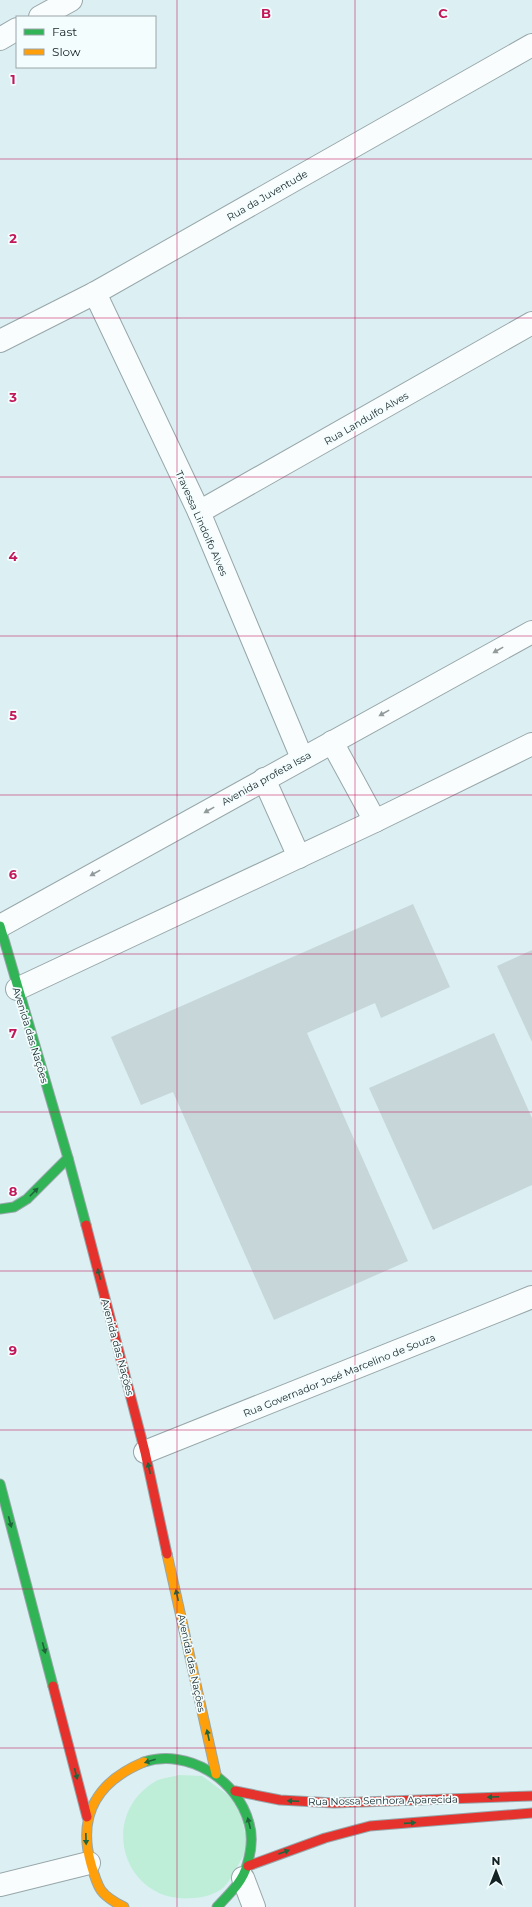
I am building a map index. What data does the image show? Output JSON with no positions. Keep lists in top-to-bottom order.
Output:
{
  "streets": {
    "street": [
      "Rua da Juventude",
      "Rua Landulfo Alves",
      "Travessa Lindolfo Alves",
      "Avenida profeta Issa",
      "Avenida das Nações",
      "Rua Governador José Marcelino de Souza",
      "Rua Nossa Senhora Aparecida"
    ]
  },
  "crossings": [
    ["Rua da Juventude", "Travessa Lindolfo Alves"],
    ["Rua Landulfo Alves", "Travessa Lindolfo Alves"],
    ["Travessa Lindolfo Alves", "Avenida profeta Issa"],
    ["Avenida profeta Issa", "Avenida das Nações"],
    ["Avenida das Nações", "Rua Governador José Marcelino de Souza"]
  ],
  "one_way": ["Avenida das Nações"],
  "legend": ["Fast", "Slow"],
  "north": "top",
  "grid": {
    "columns": ["B", "C"],
    "rows": [
      "1",
      "2",
      "3",
      "4",
      "5",
      "6",
      "7",
      "8",
      "9"
    ]
  }
}
